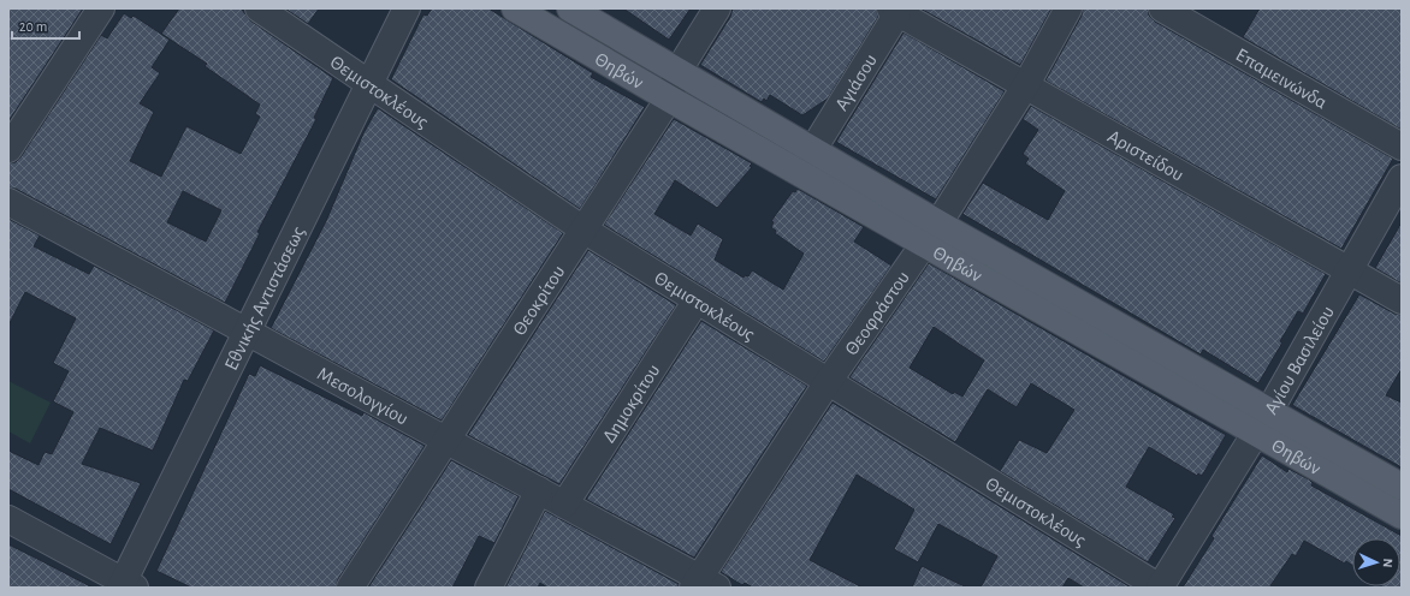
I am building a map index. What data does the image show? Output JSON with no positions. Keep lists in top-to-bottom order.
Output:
{
  "streets": {
    "main road": ["Θηβών"],
    "street": [
      "Επαμεινώνδα",
      "Αγιάσου",
      "Θεμιστοκλέους",
      "Αριστείδου",
      "Εθνικής Αντιστάσεως",
      "Θεοκρίτου",
      "Θεοφράστου",
      "Αγίου Βασιλείου",
      "Μεσολογγίου",
      "Δημοκρίτου"
    ]
  },
  "crossings": [
    ["Θηβών", "Αγιάσου"],
    ["Θηβών", "Θεοκρίτου"],
    ["Θηβών", "Θεοφράστου"],
    ["Θηβών", "Αγίου Βασιλείου"],
    ["Αγιάσου", "Αριστείδου"],
    ["Θεμιστοκλέους", "Εθνικής Αντιστάσεως"],
    ["Θεμιστοκλέους", "Θεοκρίτου"],
    ["Θεμιστοκλέους", "Θεοφράστου"],
    ["Θεμιστοκλέους", "Αγίου Βασιλείου"],
    ["Θεμιστοκλέους", "Δημοκρίτου"],
    ["Αριστείδου", "Θεοφράστου"],
    ["Αριστείδου", "Αγίου Βασιλείου"],
    ["Εθνικής Αντιστάσεως", "Μεσολογγίου"],
    ["Θεοκρίτου", "Μεσολογγίου"],
    ["Θεοφράστου", "Μεσολογγίου"],
    ["Μεσολογγίου", "Δημοκρίτου"]
  ],
  "scale_bar": "20 m",
  "north": "right"
}
